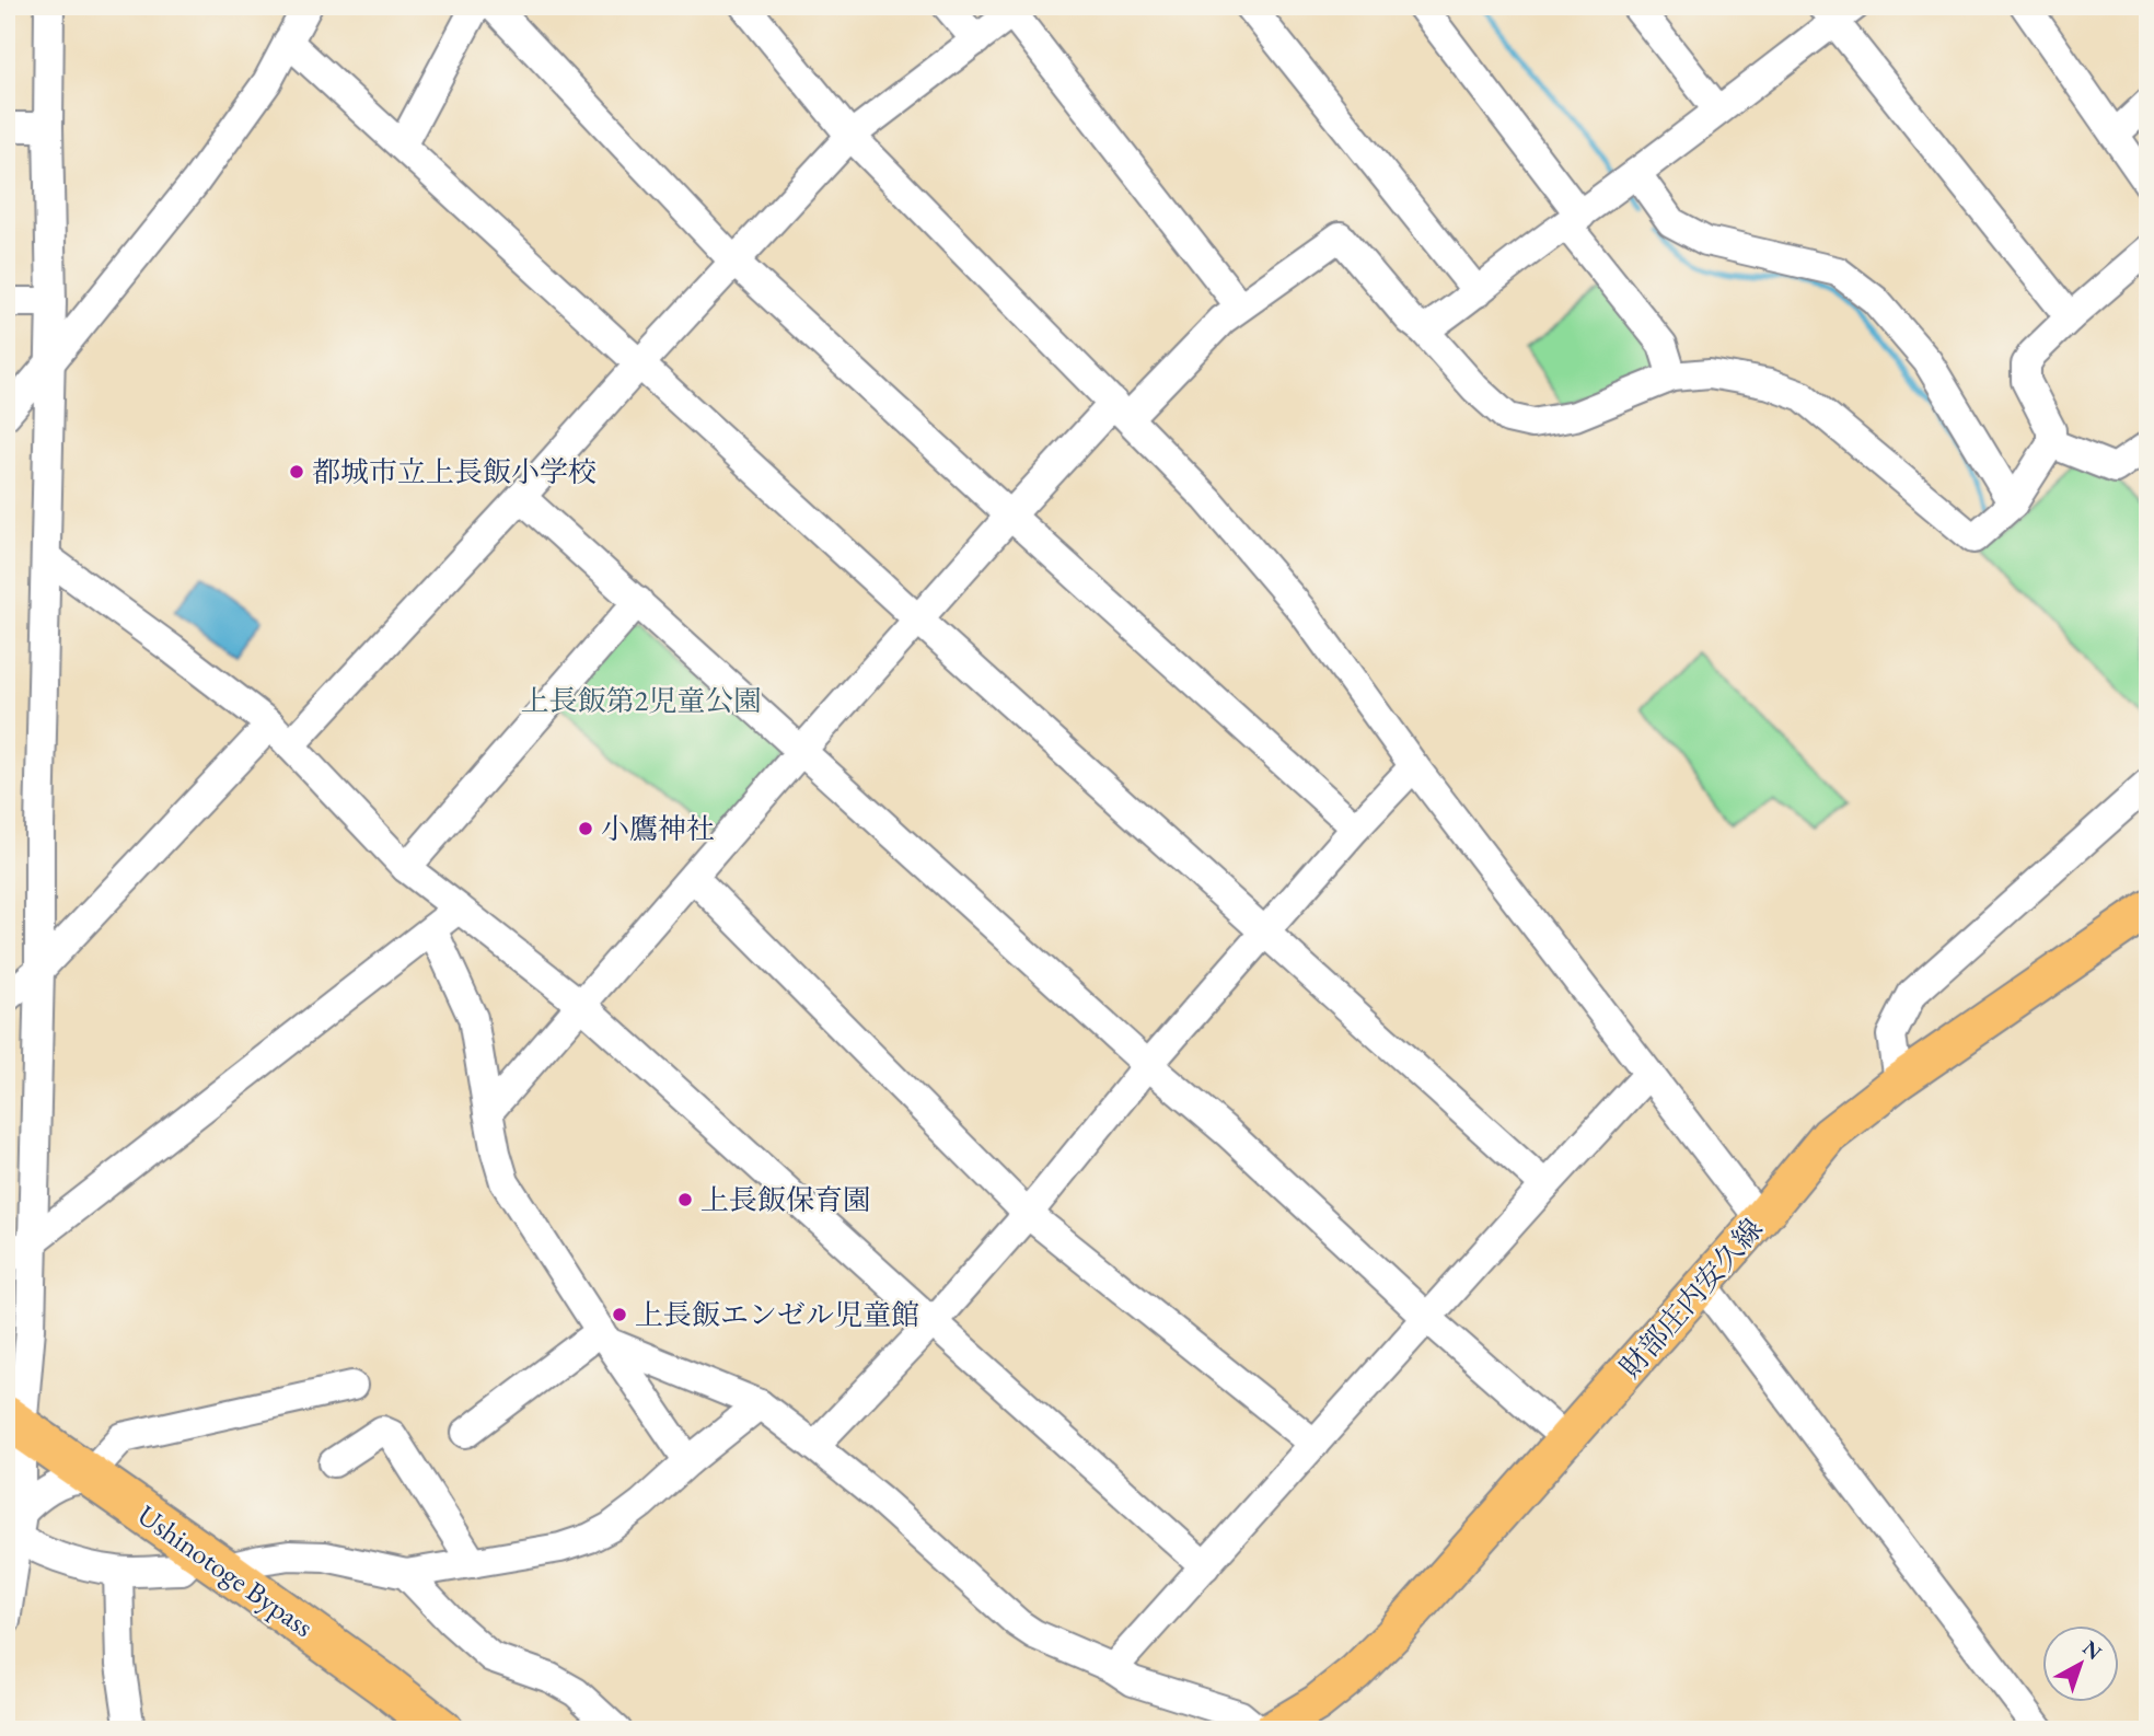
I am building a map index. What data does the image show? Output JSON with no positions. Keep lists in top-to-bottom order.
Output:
{
  "streets": {
    "highway": ["Ushinotoge Bypass"],
    "main road": ["財部庄内安久線"]
  },
  "parks": ["上長飯第2児童公園"],
  "places": [
    "都城市立上長飯小学校",
    "小鷹神社",
    "上長飯保育園",
    "上長飯エンゼル児童館"
  ],
  "north": "top right"
}
